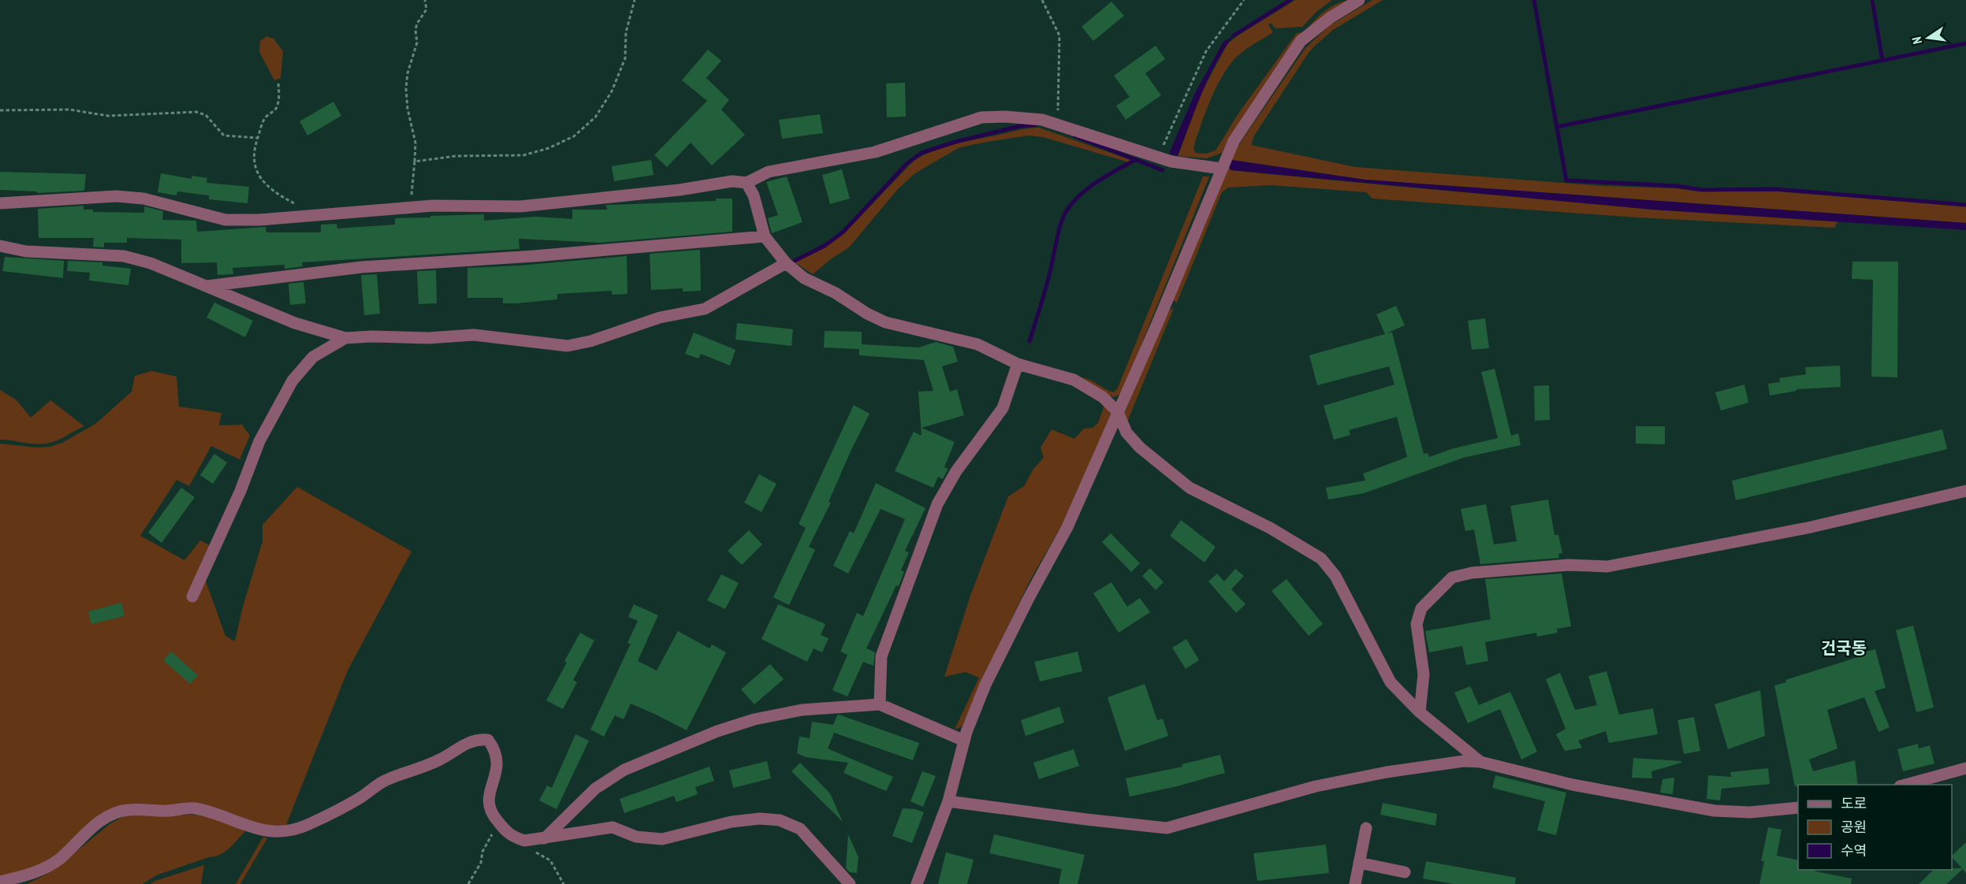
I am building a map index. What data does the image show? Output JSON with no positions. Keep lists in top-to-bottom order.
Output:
{
  "districts": ["건국동"],
  "legend": ["도로", "공원", "수역"],
  "north": "left"
}
